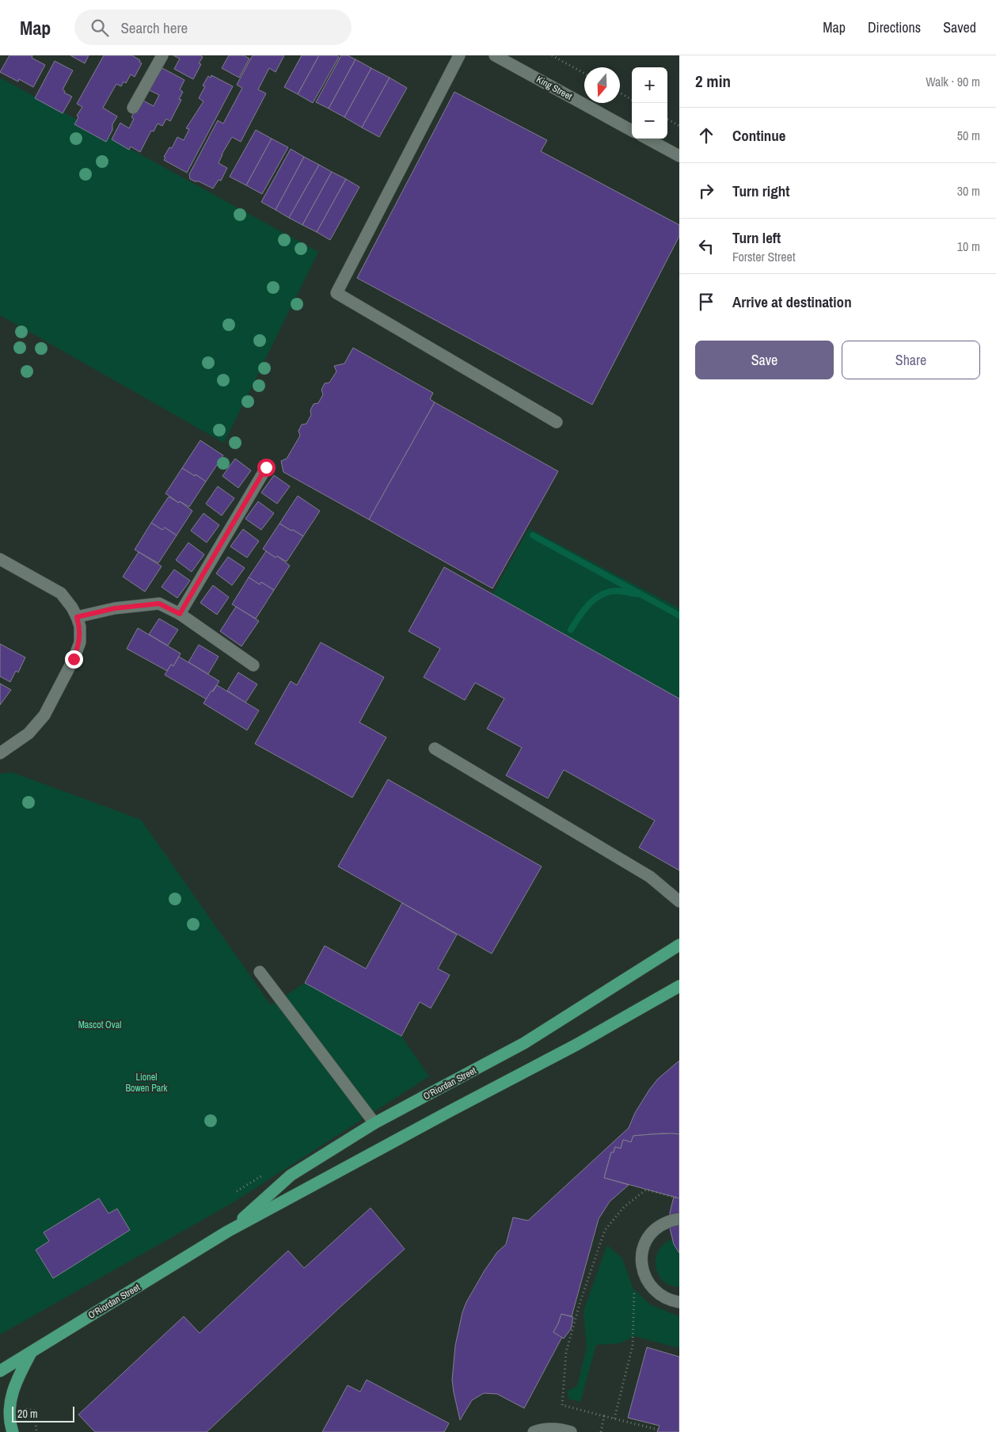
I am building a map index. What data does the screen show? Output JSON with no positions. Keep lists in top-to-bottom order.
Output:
{
  "streets": {
    "main road": ["O'Riordan Street"],
    "street": ["King Street"]
  },
  "parks": ["Mascot Oval", "Lionel Bowen Park"],
  "scale_bar": "20 m",
  "north": "bottom",
  "page": {
    "header": "Map",
    "search": "Search here",
    "nav": ["Map", "Directions", "Saved"],
    "heading": ["2 min", "Walk · 90 m"],
    "map_buttons": ["+", "−"],
    "list": [
      ["Continue", "50 m"],
      ["Turn right", "30 m"],
      ["Turn left", "Forster Street", "10 m"],
      "Arrive at destination"
    ],
    "buttons": ["Save", "Share"],
    "scale": "20 m"
  }
}
